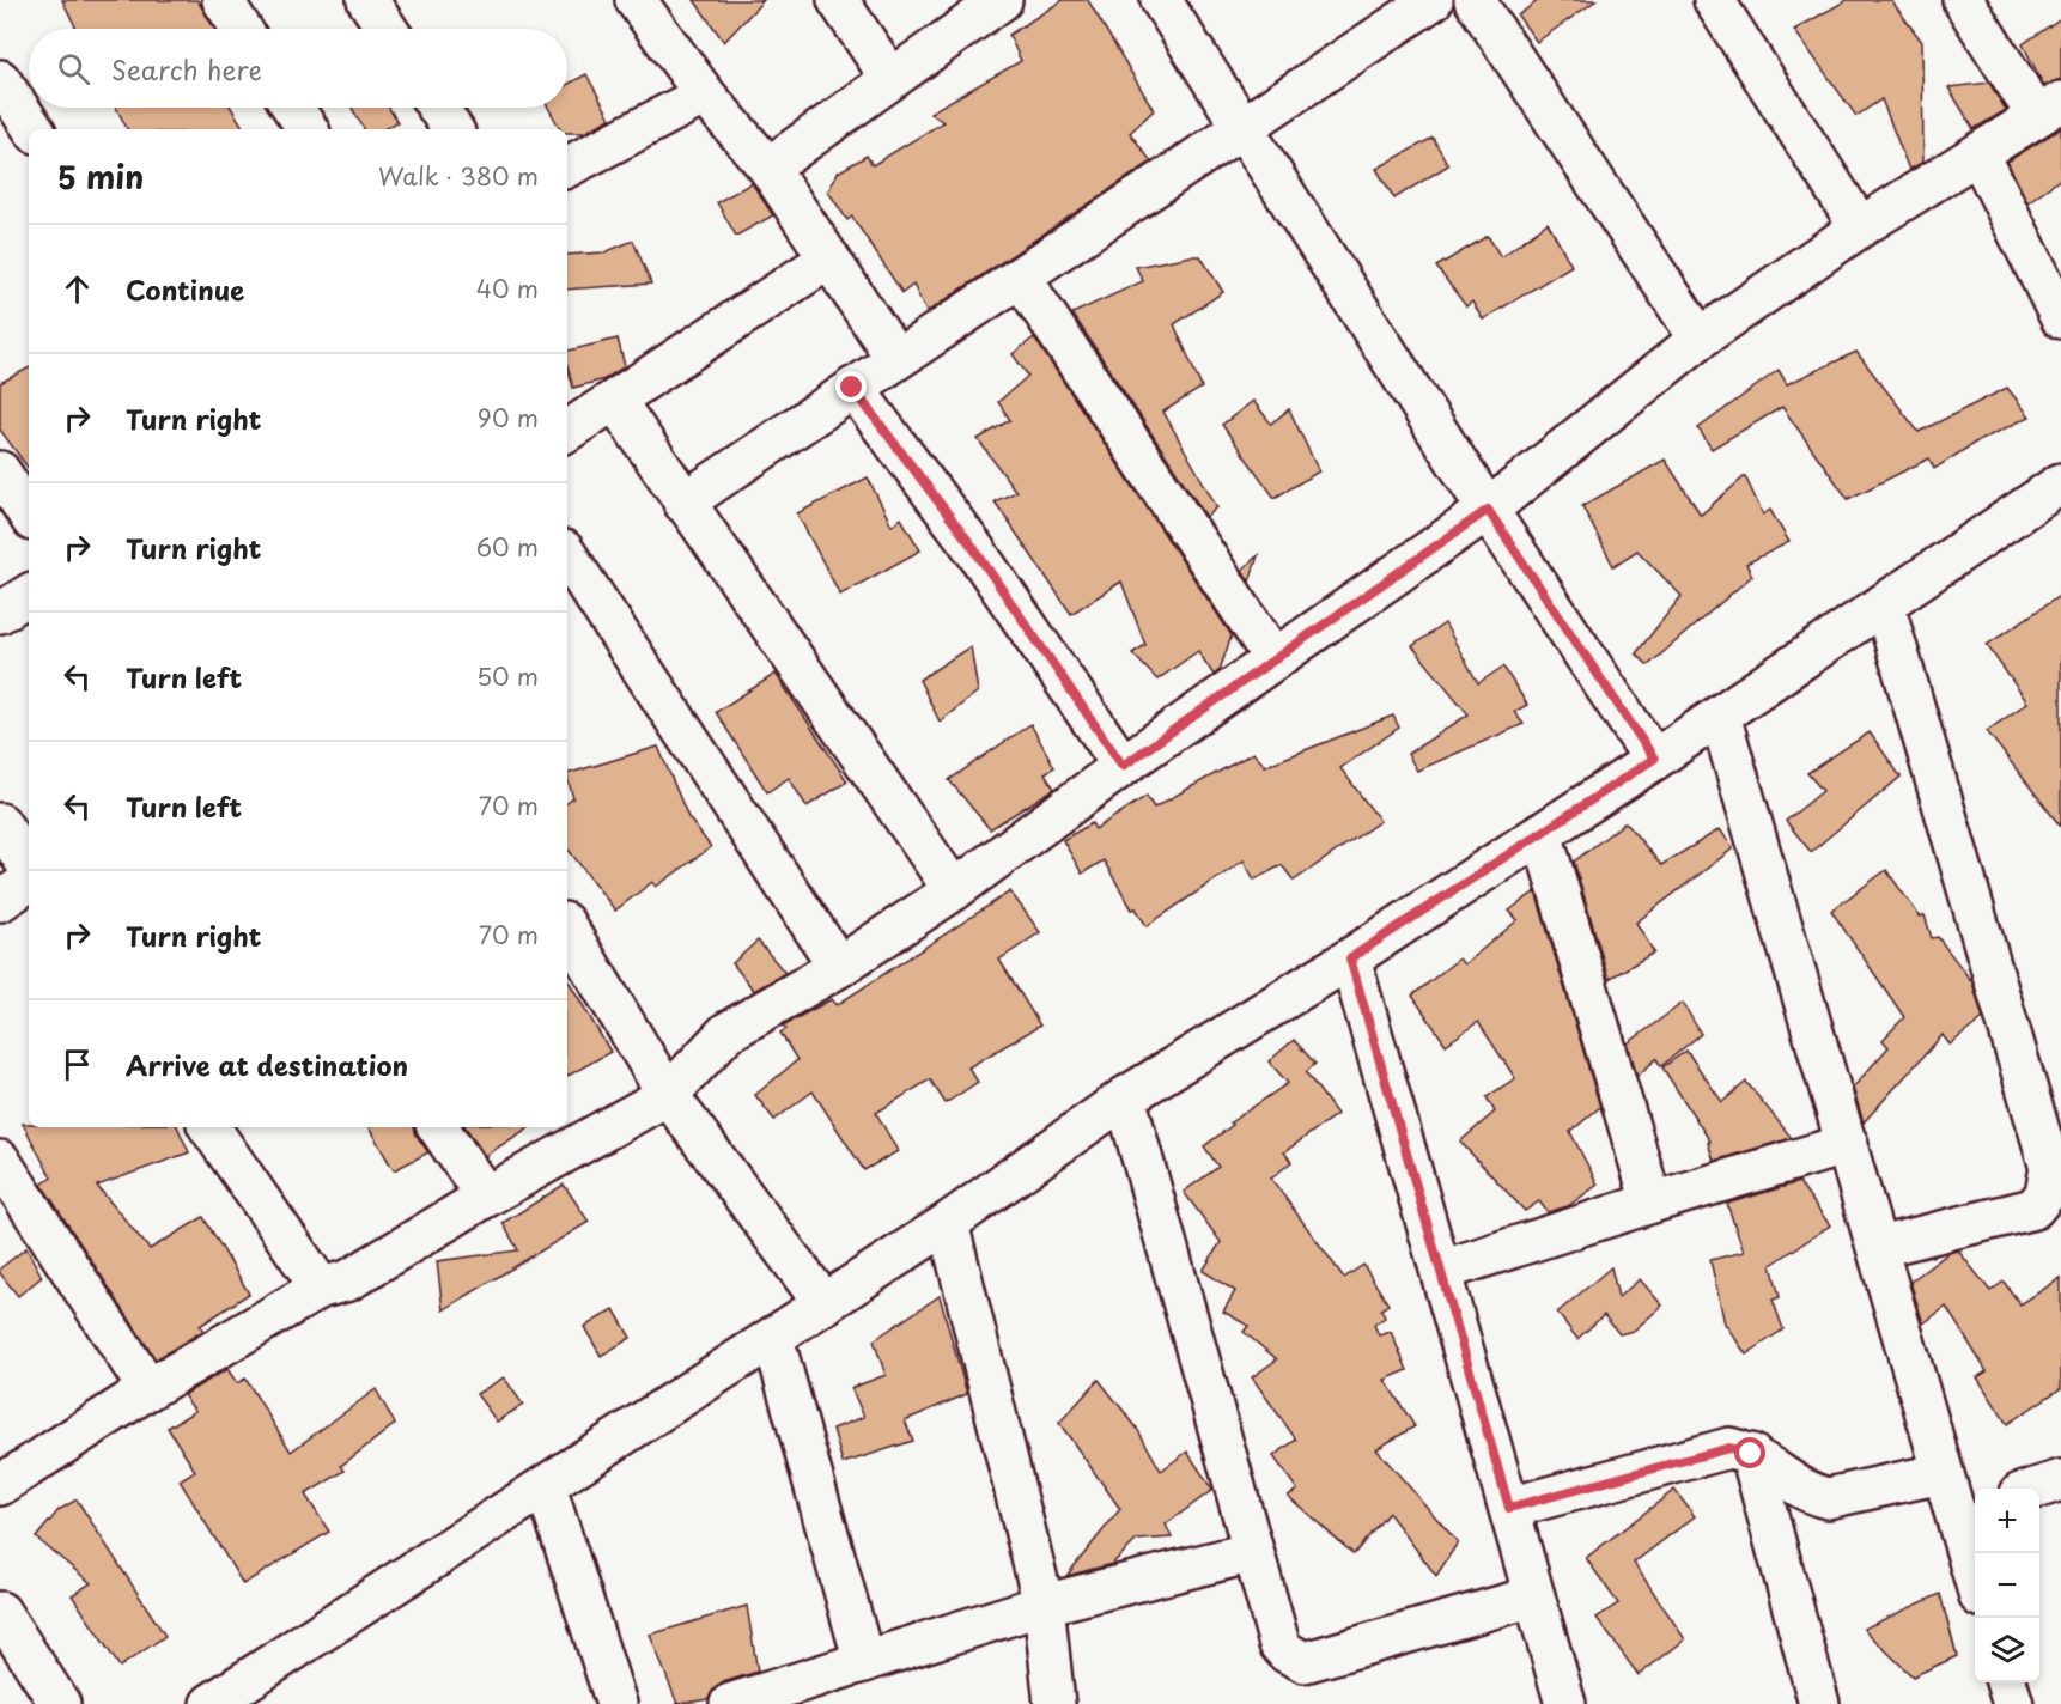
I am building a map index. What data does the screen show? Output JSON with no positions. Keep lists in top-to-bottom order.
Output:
{
  "page": {
    "search": "Search here",
    "heading": ["5 min", "Walk · 380 m"],
    "list": [
      ["Continue", "40 m"],
      ["Turn right", "90 m"],
      ["Turn right", "60 m"],
      ["Turn left", "50 m"],
      ["Turn left", "70 m"],
      ["Turn right", "70 m"],
      "Arrive at destination"
    ],
    "map_buttons": ["+", "−"]
  }
}
